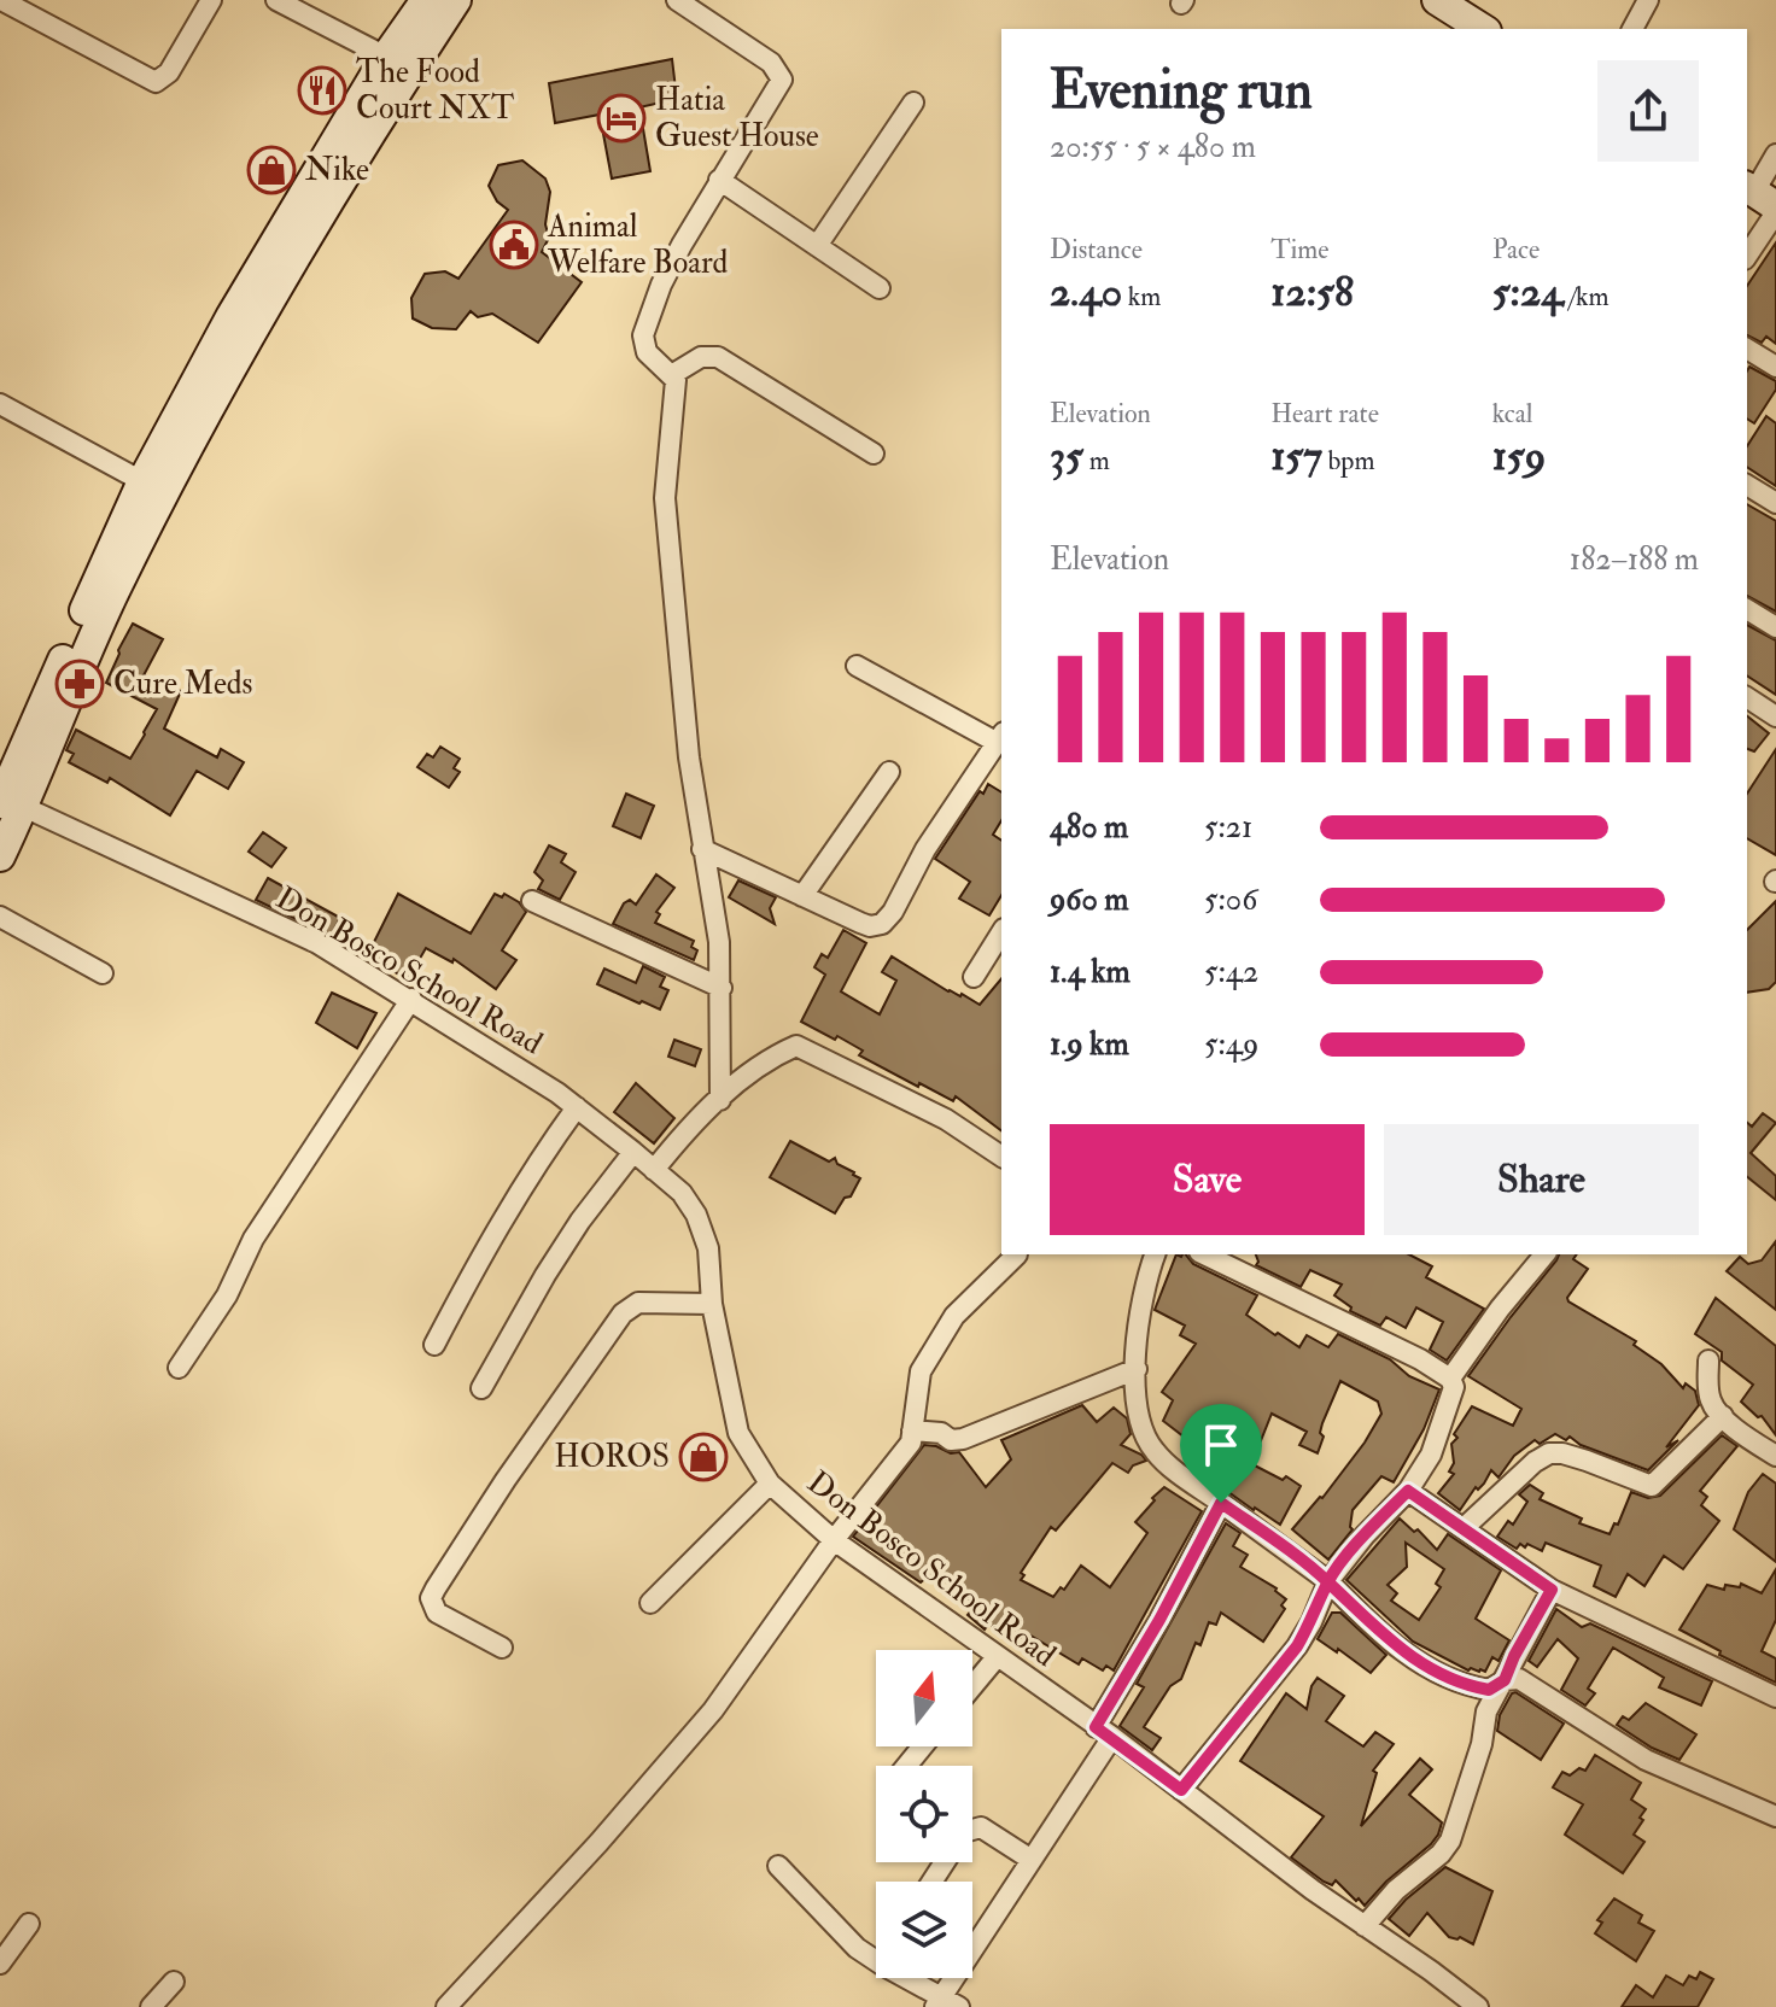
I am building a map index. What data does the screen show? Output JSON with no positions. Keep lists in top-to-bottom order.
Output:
{
  "streets": {
    "street": ["Don Bosco School Road"]
  },
  "places": {
    "restaurant": ["The Food Court NXT"],
    "hotel": ["Hatia Guest House"],
    "shop": ["Nike", "HOROS"],
    "public building": ["Animal Welfare Board"],
    "pharmacy": ["Cure Meds"]
  },
  "north": "top",
  "page": {
    "heading": ["Evening run", "20:55 · 5 × 480 m"],
    "stats": [
      ["Distance", "2.40 km"],
      ["Time", "12:58"],
      ["Pace", "5:24 /km"],
      ["Elevation", "35 m"],
      ["Heart rate", "157 bpm"],
      ["kcal", "159"]
    ],
    "chart": ["Elevation", "182–188 m"],
    "list": [
      {
        "name": "480 m",
        "note": "5:21"
      },
      {
        "name": "960 m",
        "note": "5:06"
      },
      {
        "name": "1.4 km",
        "note": "5:42"
      },
      {
        "name": "1.9 km",
        "note": "5:49"
      }
    ],
    "buttons": ["Save", "Share"]
  }
}
